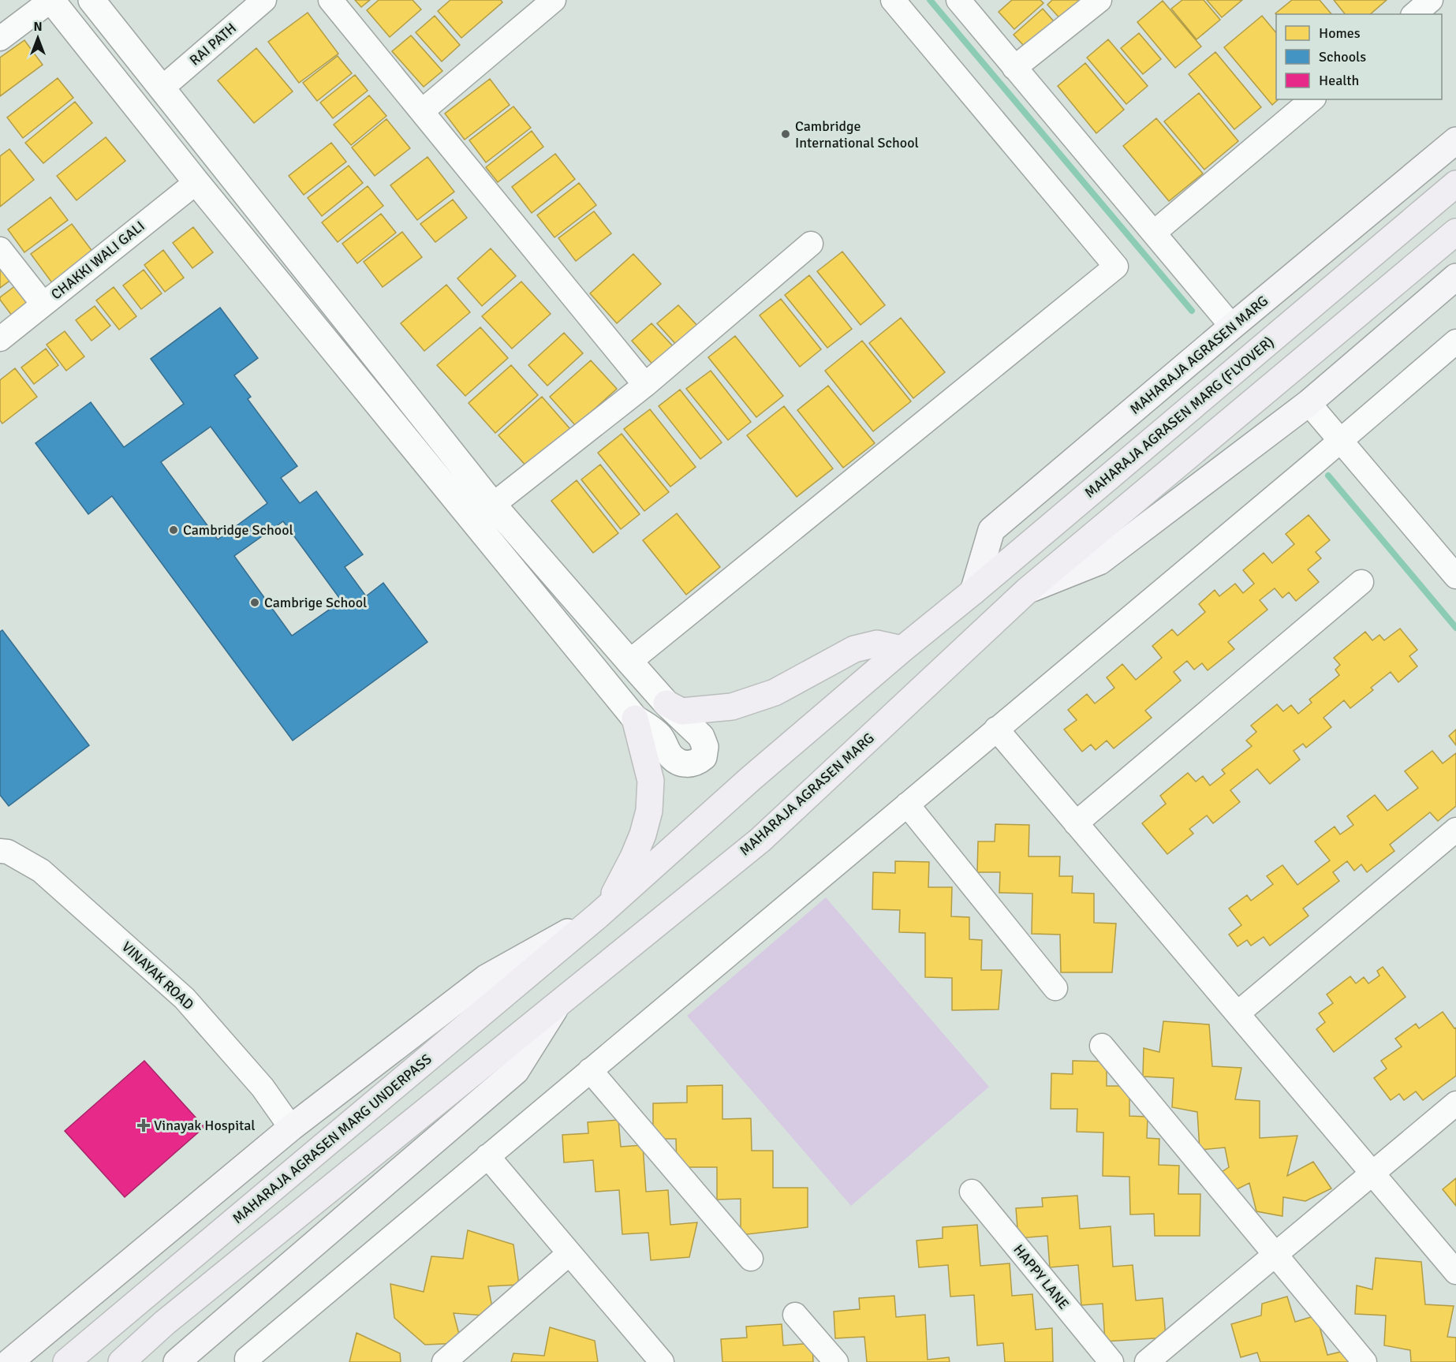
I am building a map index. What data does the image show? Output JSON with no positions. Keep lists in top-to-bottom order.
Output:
{
  "streets": {
    "main road": ["MAHARAJA AGRASEN MARG", "MAHARAJA AGRASEN MARG (FLYOVER)", "MAHARAJA AGRASEN MARG UNDERPASS"],
    "street": [
      "RAI PATH",
      "CHAKKI WALI GALI",
      "VINAYAK ROAD",
      "HAPPY LANE"
    ]
  },
  "crossings": [
    ["MAHARAJA AGRASEN MARG", "MAHARAJA AGRASEN MARG (FLYOVER)"]
  ],
  "places": {
    "other": ["Cambridge International School", "Cambridge School", "Cambrige School"],
    "health": ["Vinayak Hospital"]
  },
  "legend": ["Homes", "Schools", "Health"],
  "north": "top"
}
